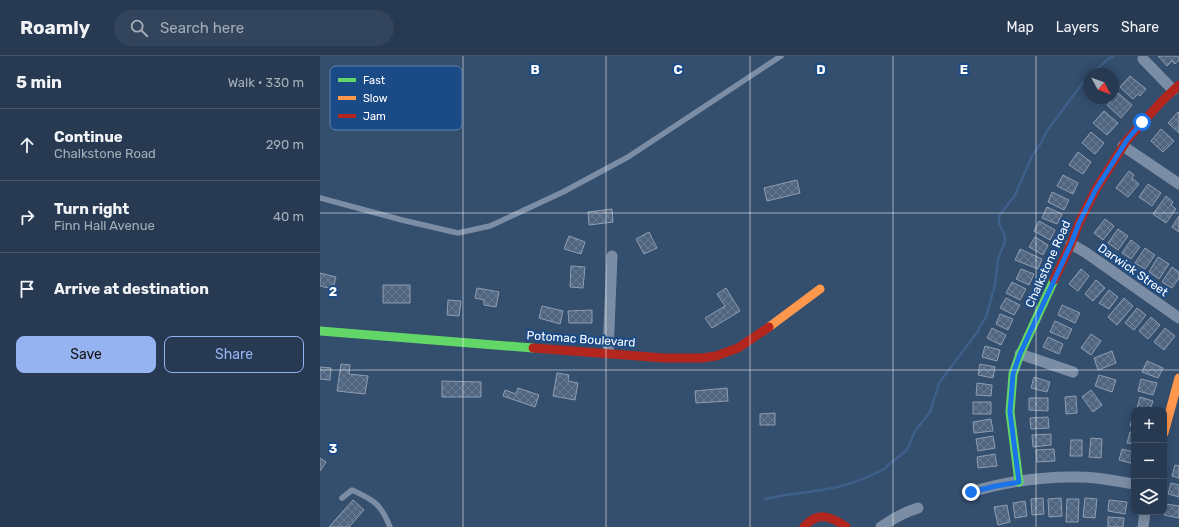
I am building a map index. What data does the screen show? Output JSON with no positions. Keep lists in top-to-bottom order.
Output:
{
  "streets": {
    "street": ["Chalkstone Road", "Darwick Street", "Potomac Boulevard"]
  },
  "crossings": [
    ["Chalkstone Road", "Darwick Street"]
  ],
  "legend": ["Fast", "Slow", "Jam"],
  "north": "bottom right",
  "page": {
    "header": "Roamly",
    "search": "Search here",
    "nav": ["Map", "Layers", "Share"],
    "heading": ["5 min", "Walk · 330 m"],
    "list": [
      ["Continue", "Chalkstone Road", "290 m"],
      ["Turn right", "Finn Hall Avenue", "40 m"],
      "Arrive at destination"
    ],
    "buttons": ["Save", "Share"],
    "map_buttons": ["+", "−"]
  },
  "grid": {
    "columns": [
      "B",
      "C",
      "D",
      "E"
    ],
    "rows": ["2", "3"]
  }
}
